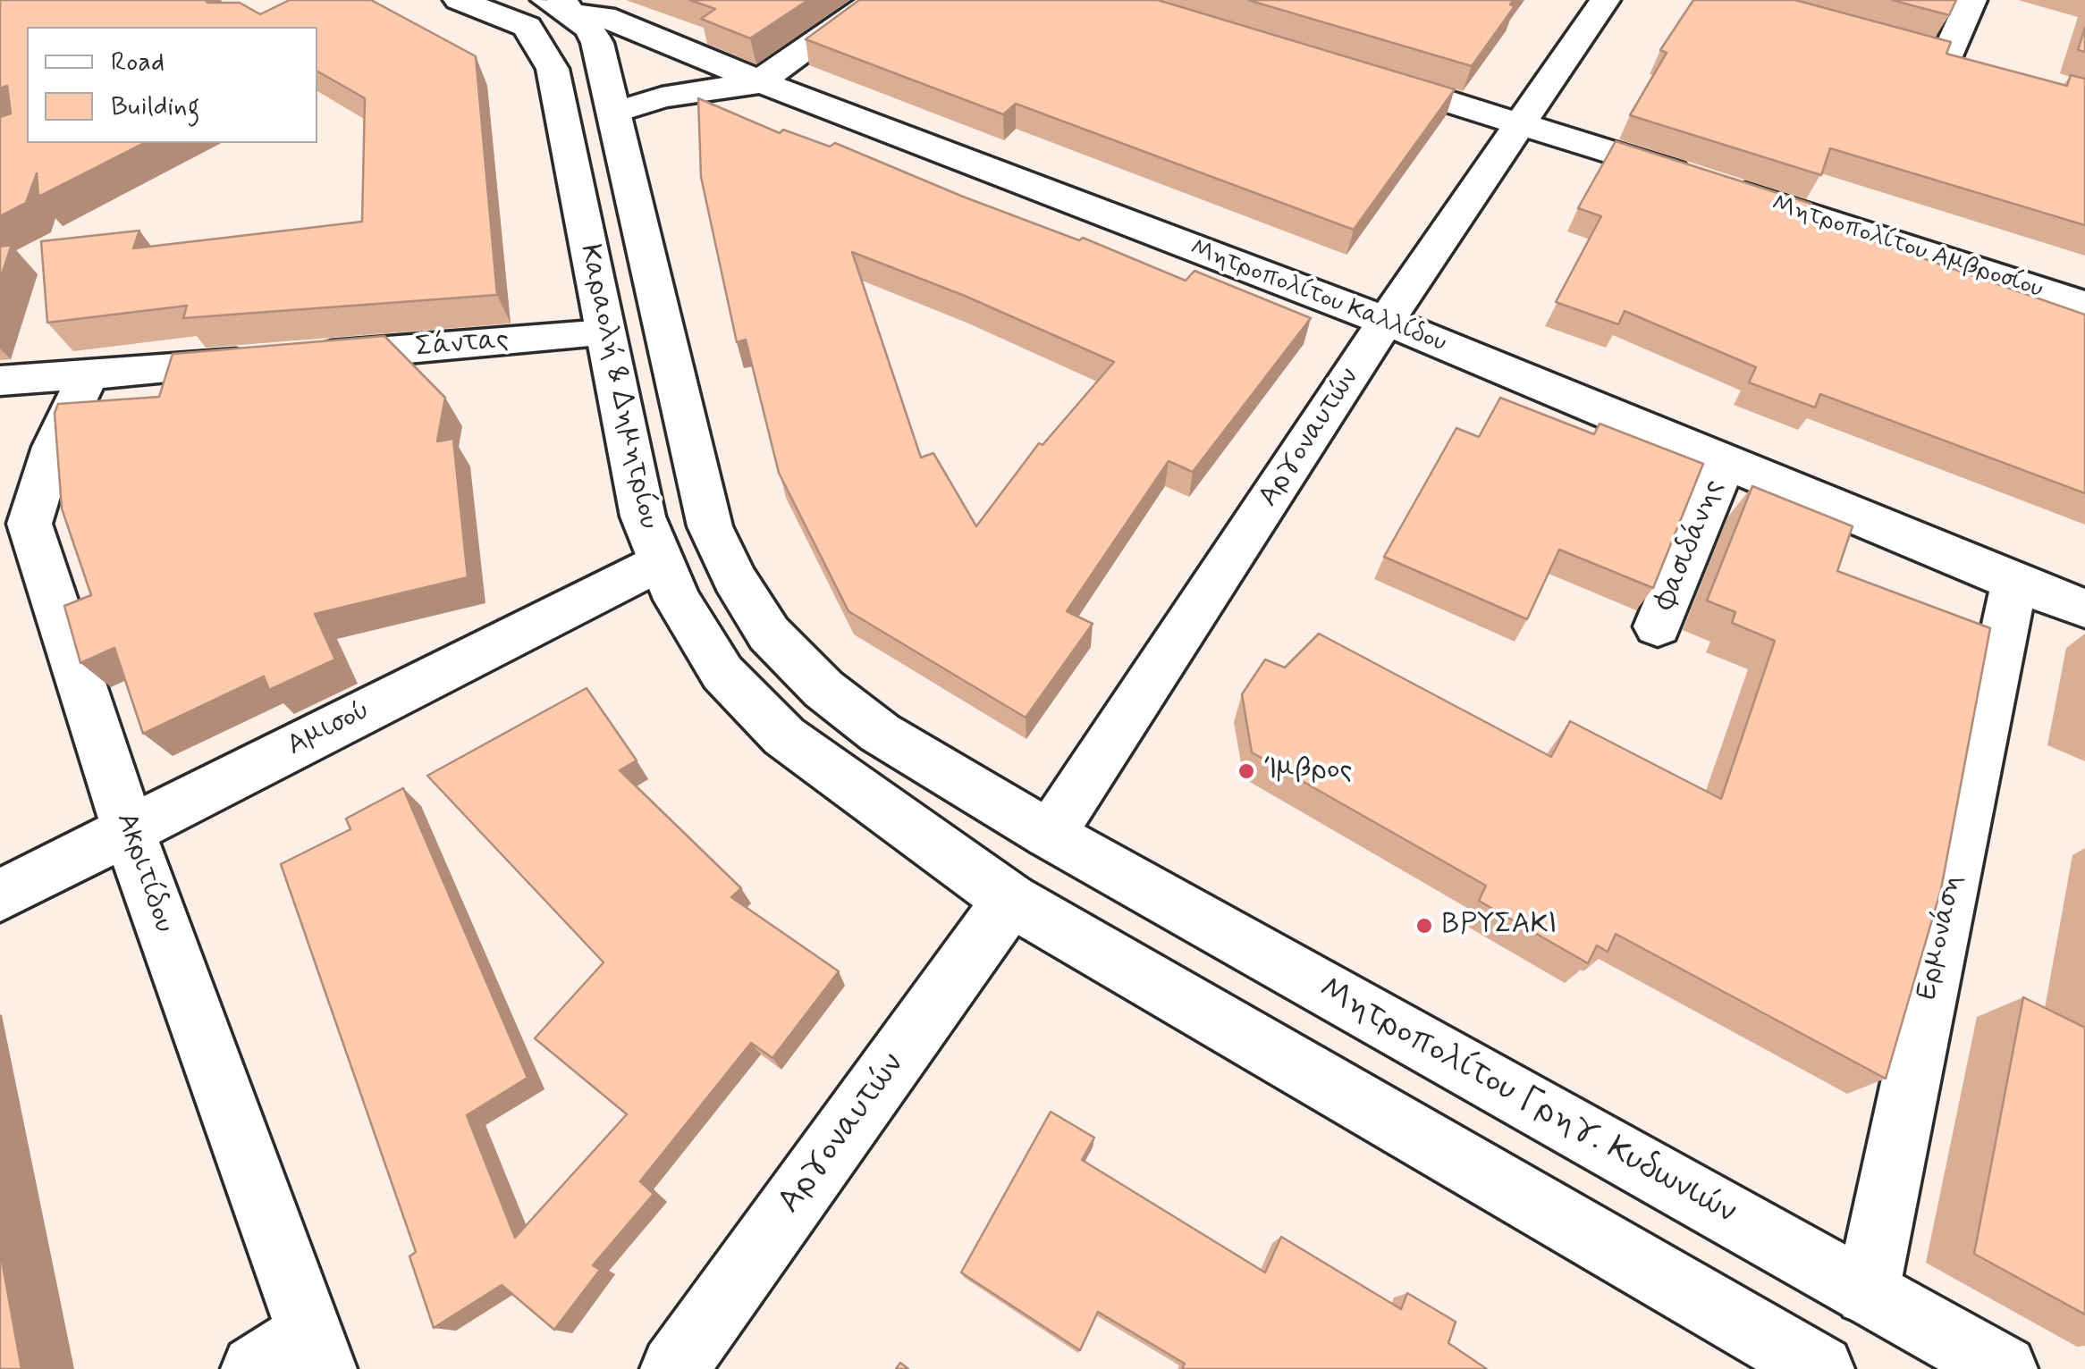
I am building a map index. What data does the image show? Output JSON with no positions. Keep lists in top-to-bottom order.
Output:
{
  "streets": {
    "street": [
      "Μητροπολίτου Αμβροσίου",
      "Μητροπολίτου Καλλίδου",
      "Σάντας",
      "Καραολή & Δημητρίου",
      "Αργοναυτών",
      "Φασιδάνης",
      "Αμισού",
      "Ακριτίδου",
      "Ερμονάση",
      "Μητροπολίτου Γρηγ. Κυδωνιών"
    ]
  },
  "crossings": [
    ["Μητροπολίτου Αμβροσίου", "Αργοναυτών"],
    ["Μητροπολίτου Καλλίδου", "Καραολή & Δημητρίου"],
    ["Μητροπολίτου Καλλίδου", "Αργοναυτών"],
    ["Μητροπολίτου Καλλίδου", "Φασιδάνης"],
    ["Μητροπολίτου Καλλίδου", "Ερμονάση"],
    ["Σάντας", "Καραολή & Δημητρίου"],
    ["Σάντας", "Ακριτίδου"],
    ["Καραολή & Δημητρίου", "Αργοναυτών"],
    ["Καραολή & Δημητρίου", "Αμισού"],
    ["Καραολή & Δημητρίου", "Μητροπολίτου Γρηγ. Κυδωνιών"],
    ["Αργοναυτών", "Μητροπολίτου Γρηγ. Κυδωνιών"],
    ["Αμισού", "Ακριτίδου"],
    ["Ερμονάση", "Μητροπολίτου Γρηγ. Κυδωνιών"]
  ],
  "places": ["Ίμβρος", "ΒΡΥΣΑΚΙ"],
  "legend": ["Road", "Building"]
}
